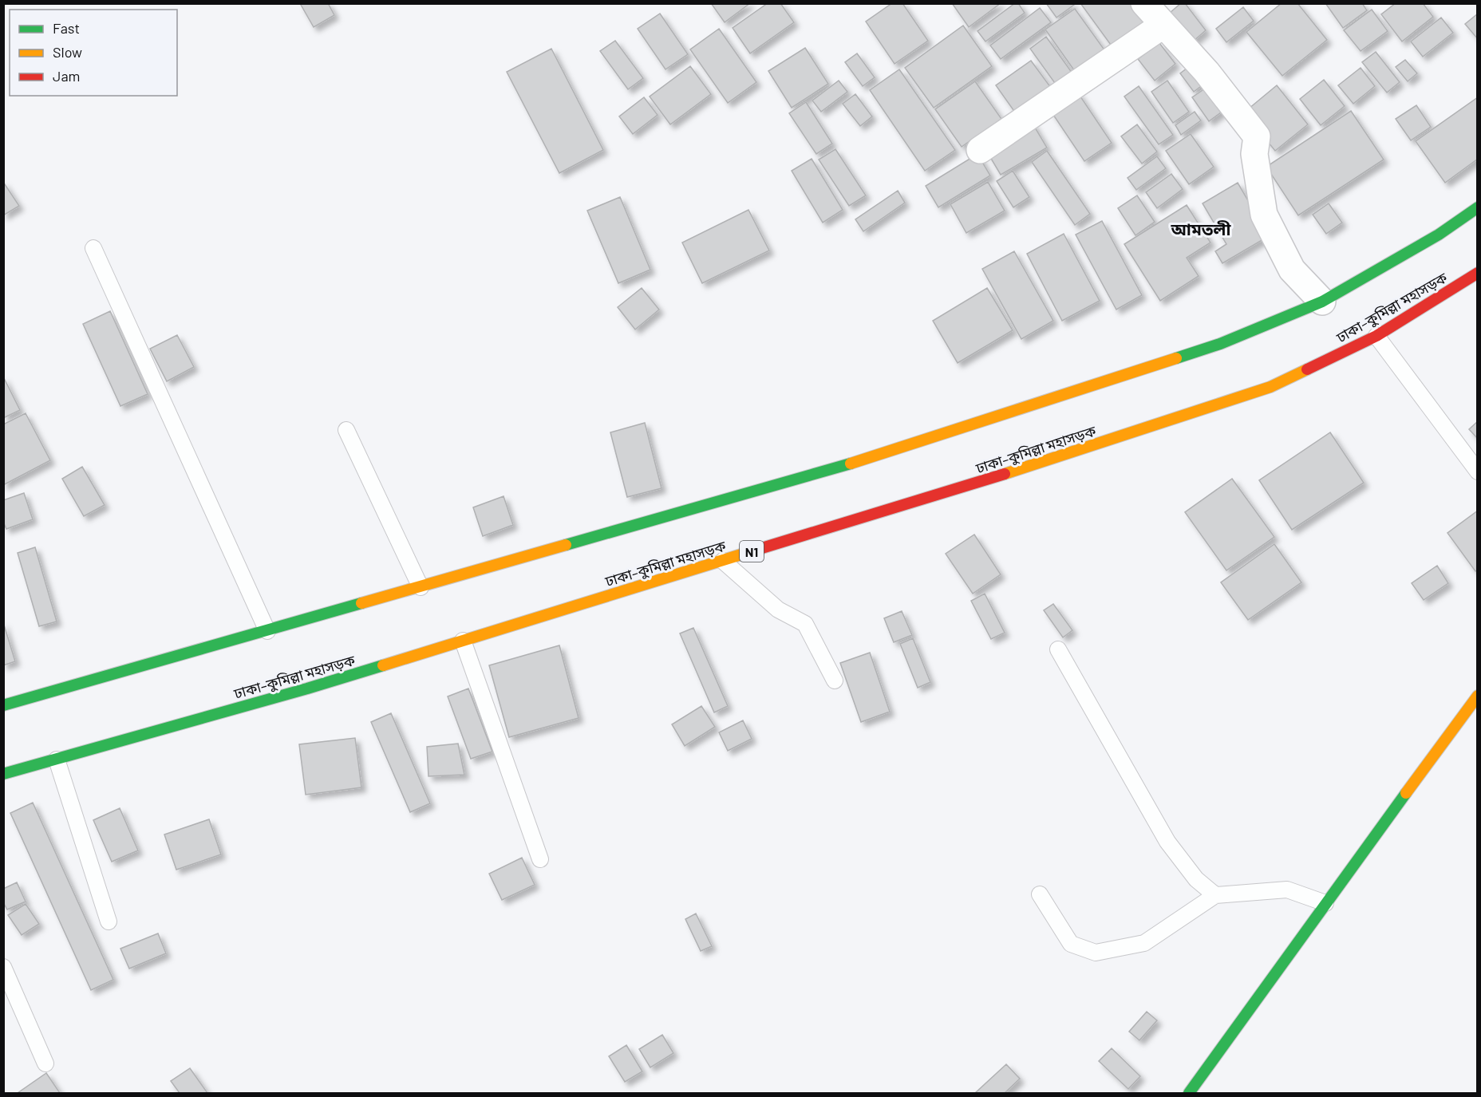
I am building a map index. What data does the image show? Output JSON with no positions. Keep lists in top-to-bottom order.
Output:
{
  "streets": {
    "main road": ["ঢাকা–কুমিল্লা মহাসড়ক", "N1"]
  },
  "districts": ["আমতলী"],
  "legend": ["Fast", "Slow", "Jam"]
}
